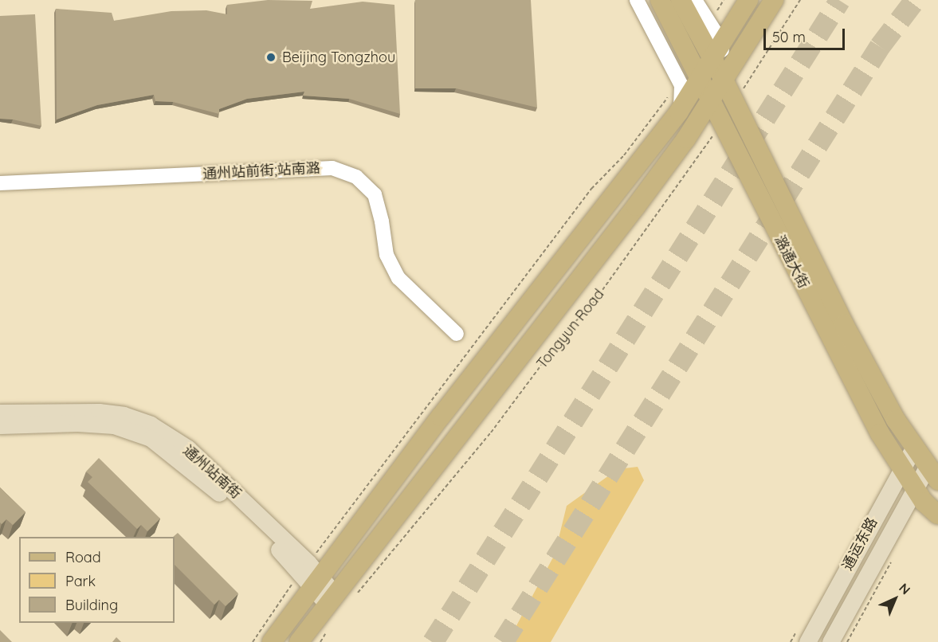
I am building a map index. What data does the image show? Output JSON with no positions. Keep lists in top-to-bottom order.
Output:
{
  "streets": {
    "main road": [
      "潞通大街",
      "Tongyun Road",
      "通州站南街",
      "通运东路"
    ],
    "street": ["通州站前街;站南潞"]
  },
  "crossings": [
    ["潞通大街", "Tongyun Road"],
    ["潞通大街", "通运东路"],
    ["Tongyun Road", "通州站南街"]
  ],
  "places": ["Beijing Tongzhou"],
  "legend": ["Road", "Park", "Building"],
  "scale_bar": "50 m",
  "north": "top right"
}
